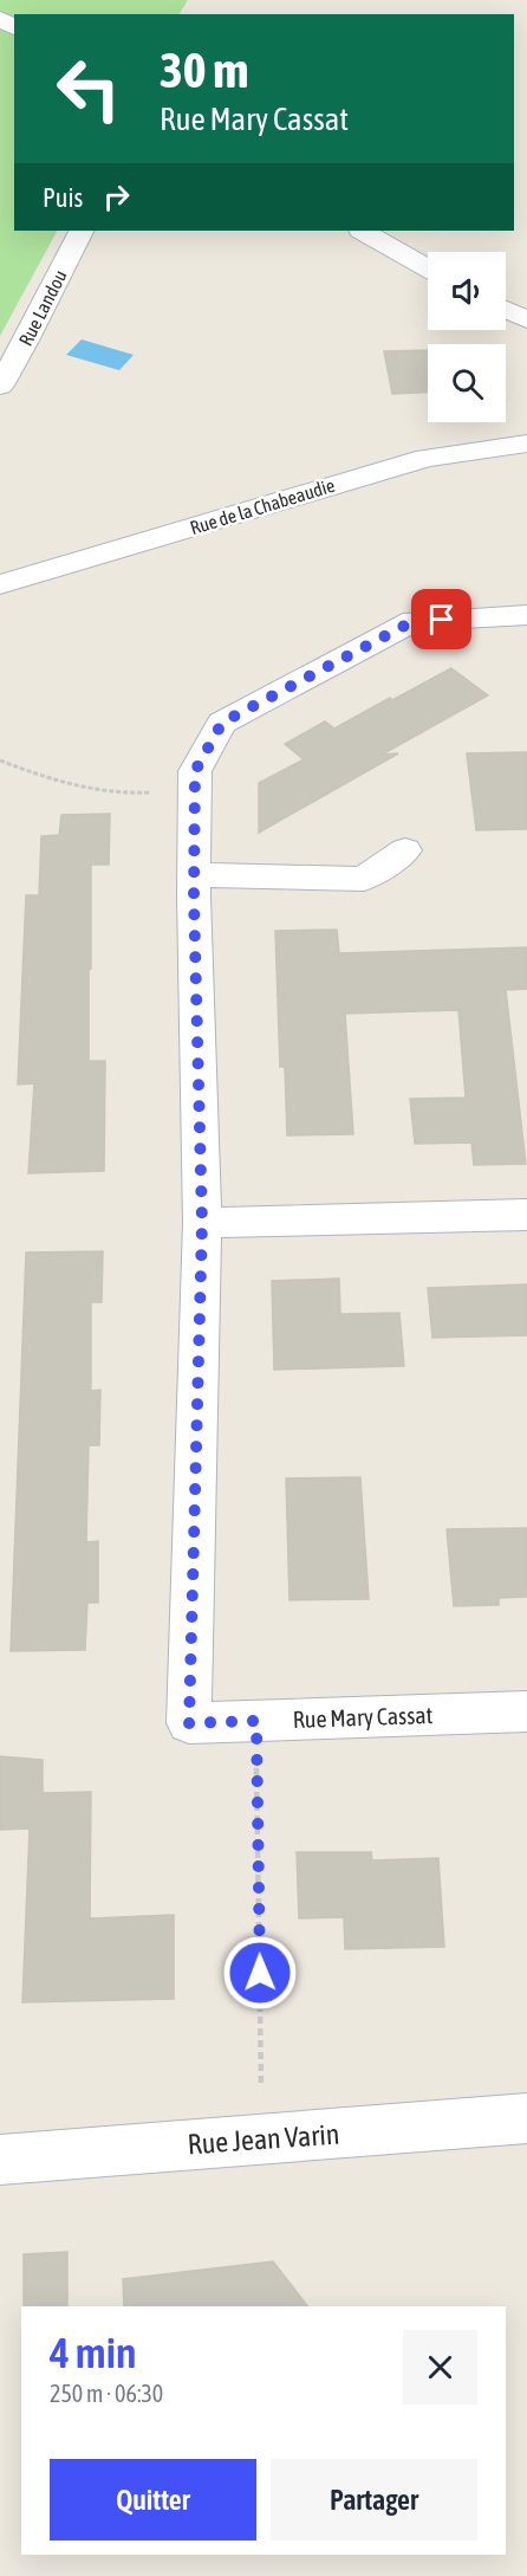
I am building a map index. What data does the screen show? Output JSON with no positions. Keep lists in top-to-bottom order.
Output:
{
  "streets": {
    "street": [
      "Rue Landou",
      "Rue de la Chabeaudie",
      "Rue Mary Cassat",
      "Rue Jean Varin"
    ]
  },
  "page": {
    "turn": ["30 m", "Rue Mary Cassat"],
    "then": "Puis",
    "heading": ["4 min", "250 m · 06:30"],
    "buttons": ["Quitter", "Partager"]
  }
}
